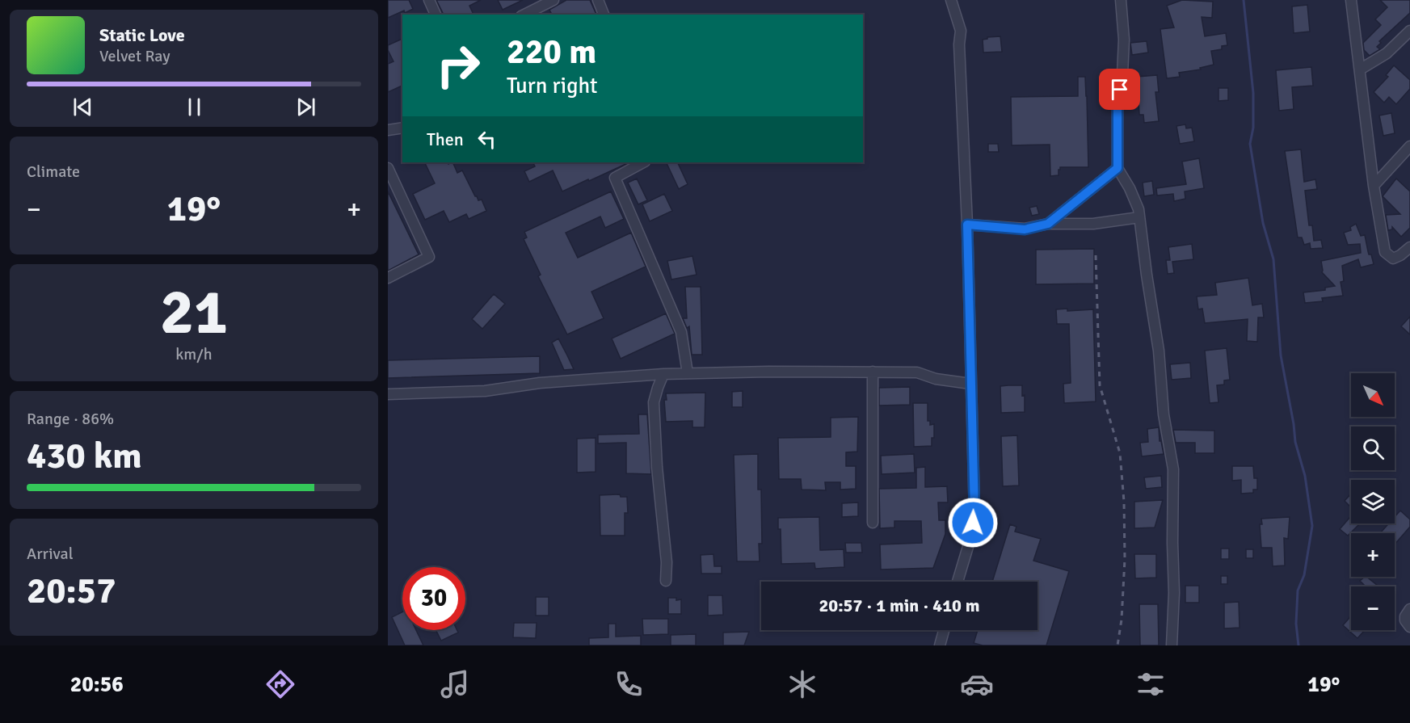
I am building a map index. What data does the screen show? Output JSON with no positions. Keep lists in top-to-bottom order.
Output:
{
  "north": "bottom right",
  "page": {
    "turn": ["220 m", "Turn right"],
    "song": ["Static Love", "Velvet Ray"],
    "then": "Then",
    "tile": [
      "Climate",
      ["21", "km/h"],
      ["Range · 86%", "430 km"],
      ["Arrival", "20:57"]
    ],
    "heat": ["−", "19°", "+"],
    "map_buttons": ["+", "−"],
    "limit": "30",
    "trip": "20:57 · 1 min · 410 m",
    "tabs": ["20:56", "19°"]
  }
}
